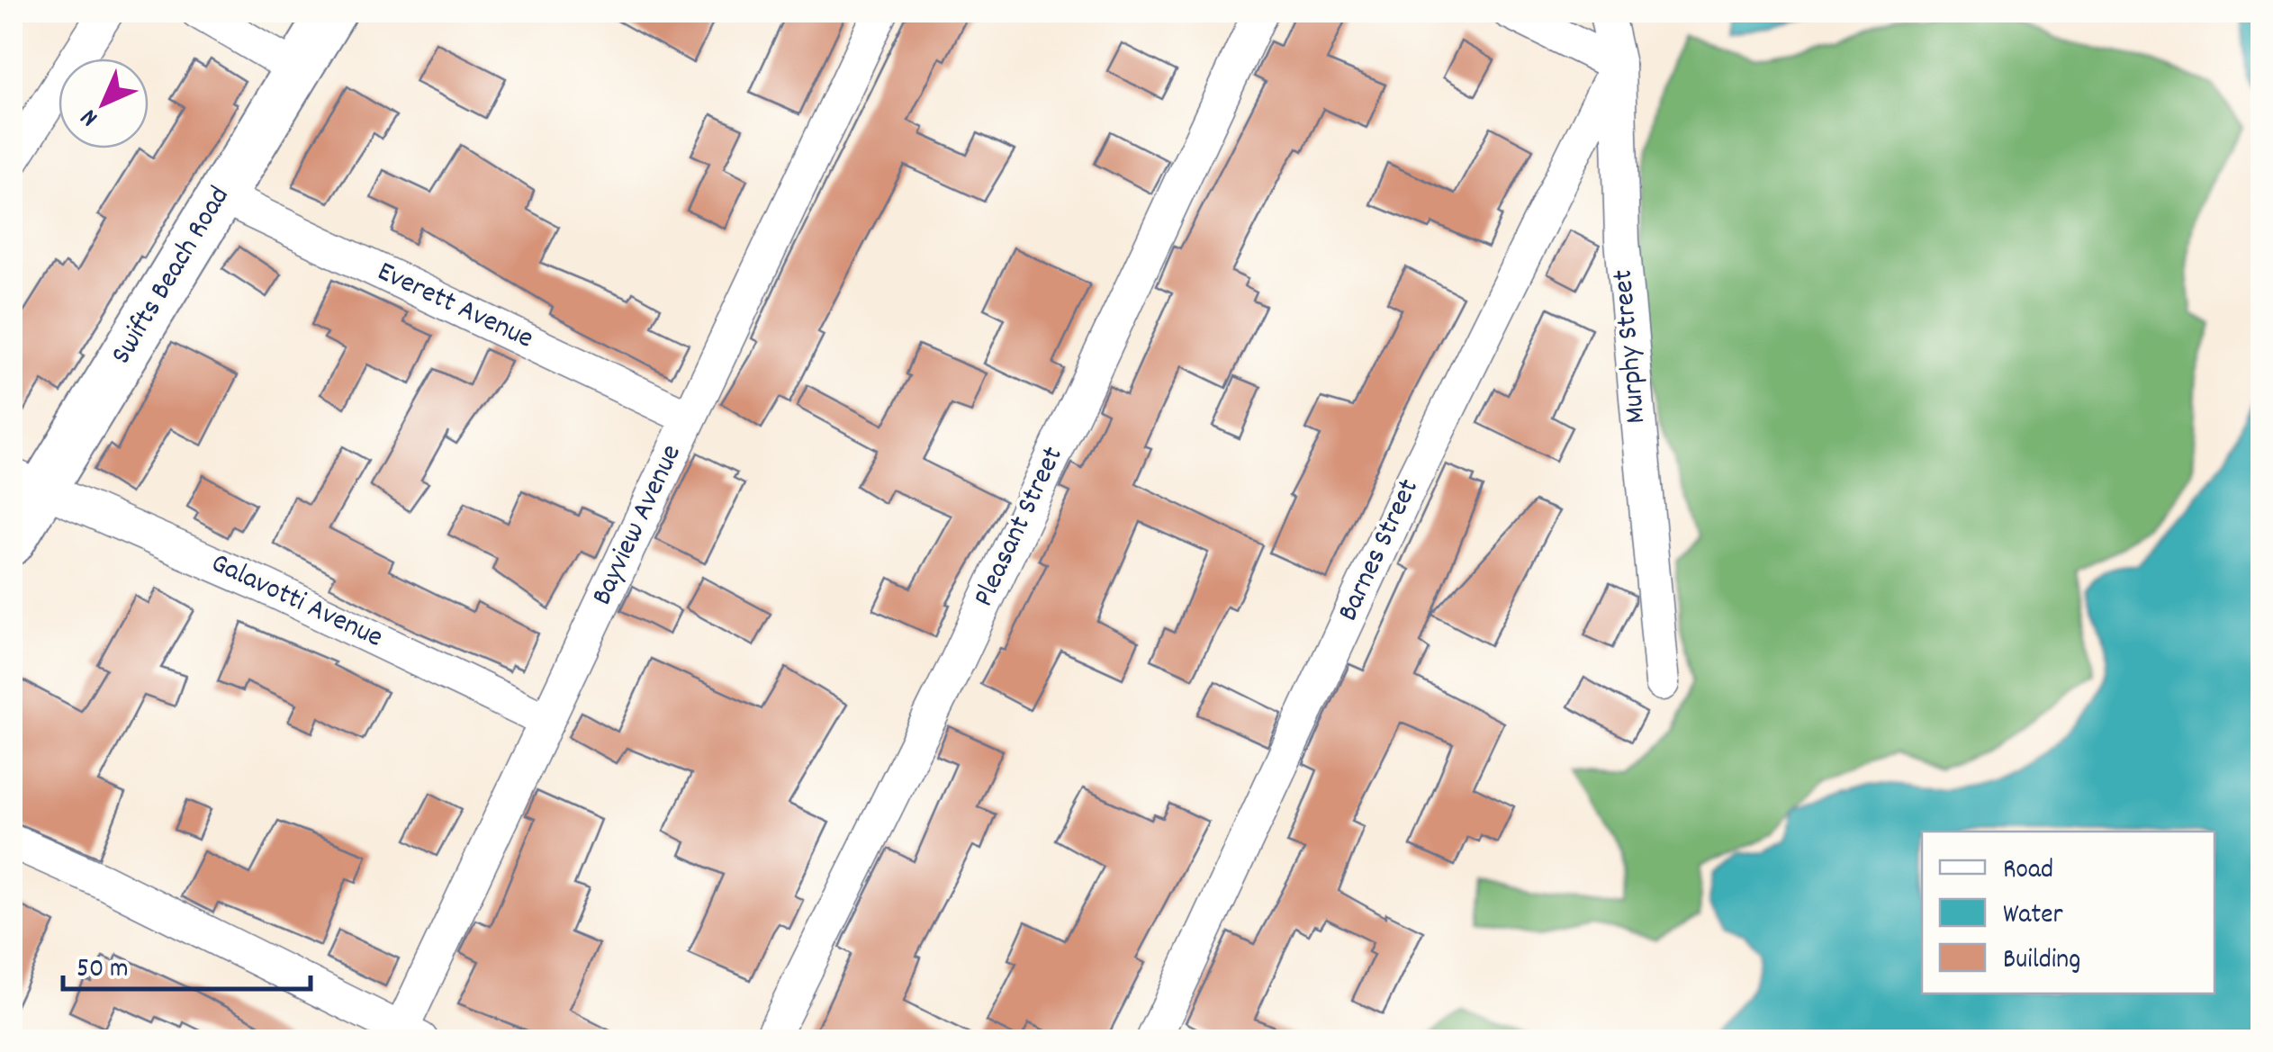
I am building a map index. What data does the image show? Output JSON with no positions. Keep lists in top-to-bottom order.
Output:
{
  "streets": {
    "street": [
      "Swifts Beach Road",
      "Everett Avenue",
      "Murphy Street",
      "Bayview Avenue",
      "Pleasant Street",
      "Barnes Street",
      "Galavotti Avenue"
    ]
  },
  "crossings": [
    ["Swifts Beach Road", "Everett Avenue"],
    ["Swifts Beach Road", "Galavotti Avenue"],
    ["Everett Avenue", "Bayview Avenue"],
    ["Murphy Street", "Barnes Street"],
    ["Bayview Avenue", "Galavotti Avenue"]
  ],
  "legend": ["Road", "Water", "Building"],
  "scale_bar": "50 m",
  "north": "bottom left"
}
